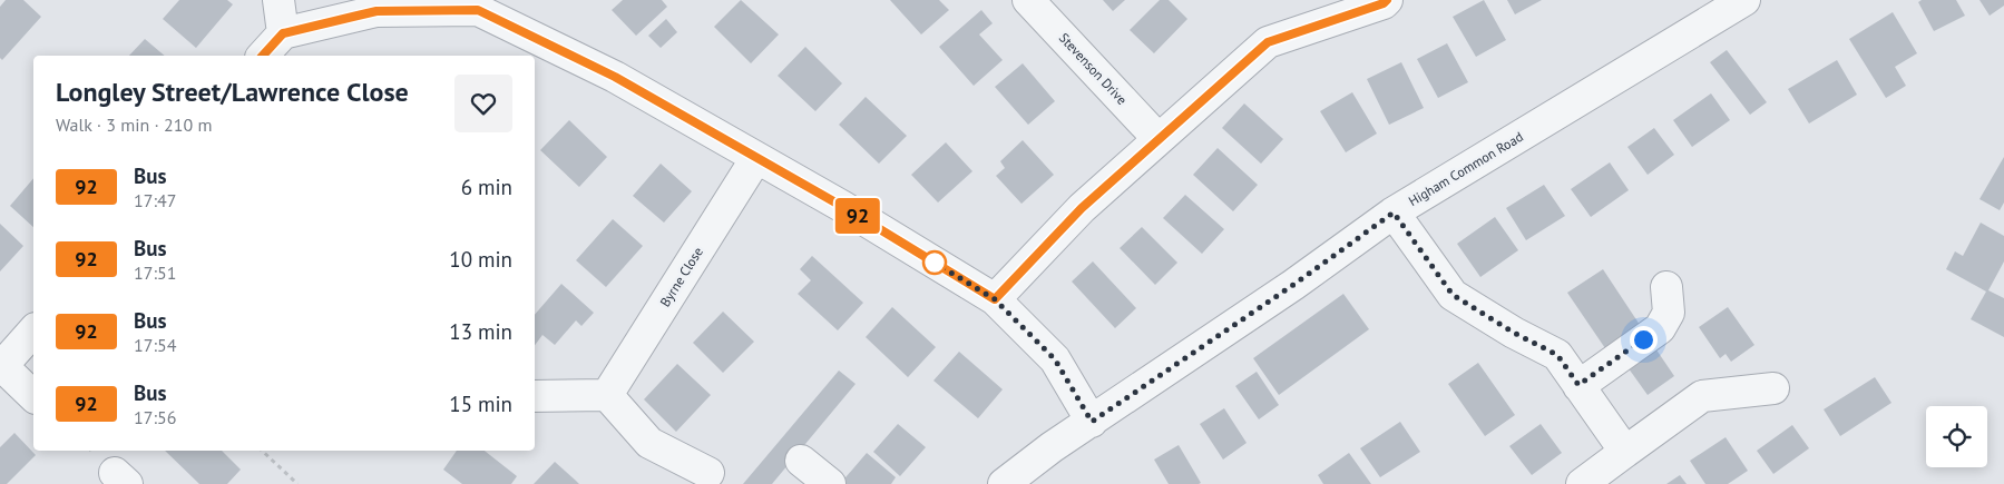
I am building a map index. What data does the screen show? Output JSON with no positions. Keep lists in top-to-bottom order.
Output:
{
  "streets": {
    "street": ["Stevenson Drive", "Higham Common Road", "Byrne Close"]
  },
  "lines": ["bus line 92"],
  "page": {
    "on_map": "92",
    "heading": ["Longley Street/Lawrence Close", "Walk · 3 min · 210 m"],
    "list": [
      {
        "mark": "92",
        "name": "Bus",
        "note": "17:47",
        "value": "6 min"
      },
      {
        "mark": "92",
        "name": "Bus",
        "note": "17:51",
        "value": "10 min"
      },
      {
        "mark": "92",
        "name": "Bus",
        "note": "17:54",
        "value": "13 min"
      },
      {
        "mark": "92",
        "name": "Bus",
        "note": "17:56",
        "value": "15 min"
      }
    ]
  }
}
